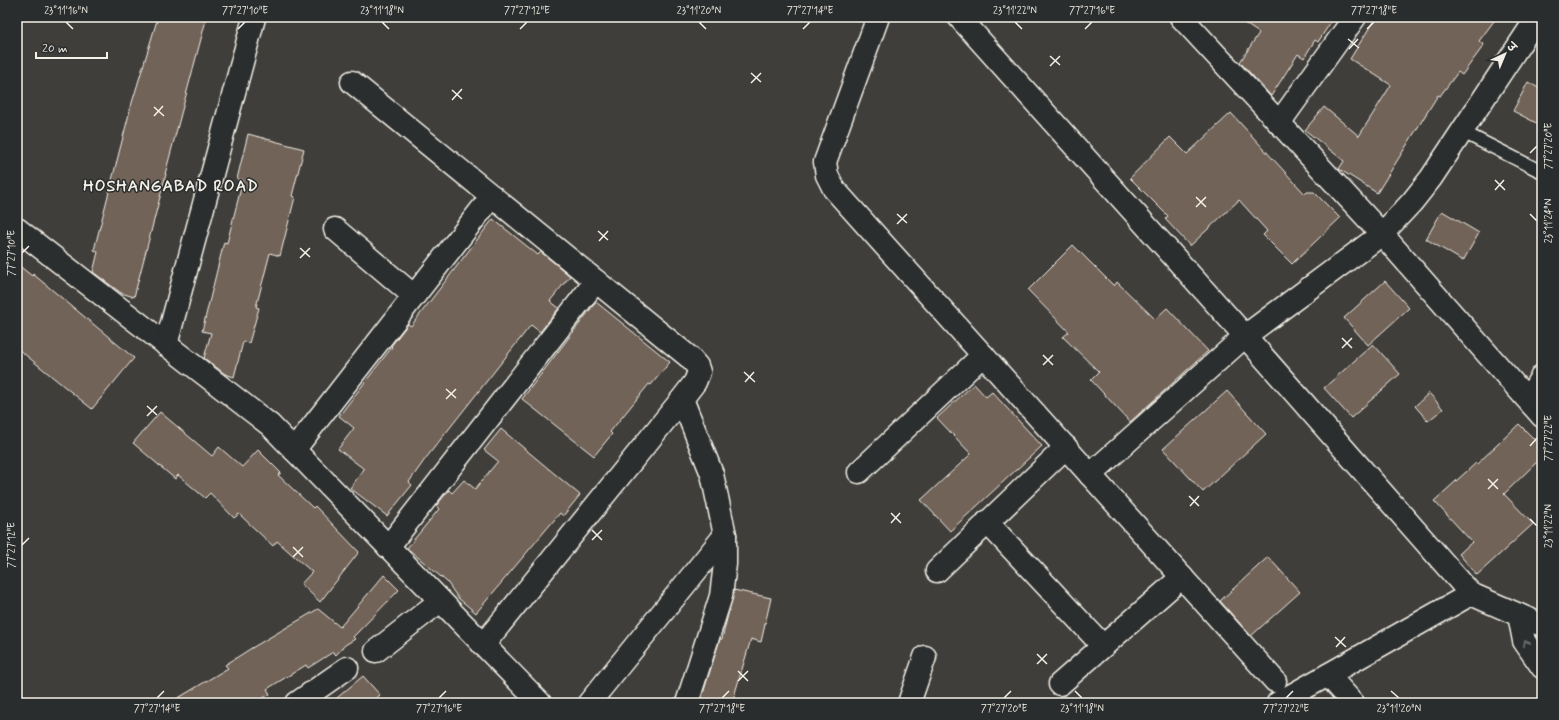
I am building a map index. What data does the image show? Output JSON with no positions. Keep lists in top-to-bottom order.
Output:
{
  "districts": ["HOSHANGABAD ROAD"],
  "scale_bar": "20 m",
  "north": "top right",
  "coordinates": [
    "23°11'16\"N",
    "77°27'10\"E",
    "23°11'18\"N",
    "77°27'12\"E",
    "23°11'20\"N",
    "77°27'14\"E",
    "23°11'22\"N",
    "77°27'16\"E",
    "77°27'18\"E",
    "77°27'20\"E",
    "23°11'24\"N",
    "77°27'22\"E"
  ]
}
